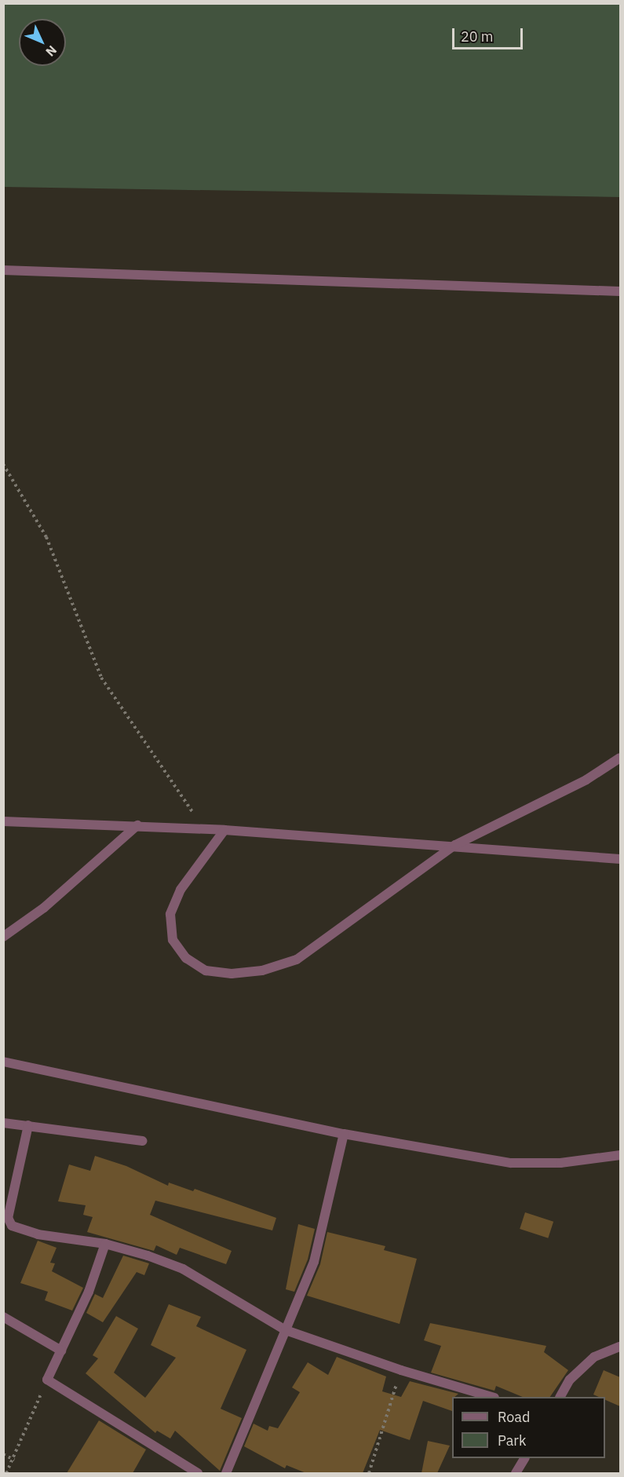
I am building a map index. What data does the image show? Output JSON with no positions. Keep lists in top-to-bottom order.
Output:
{
  "legend": ["Road", "Park"],
  "scale_bar": "20 m",
  "north": "bottom right"
}
